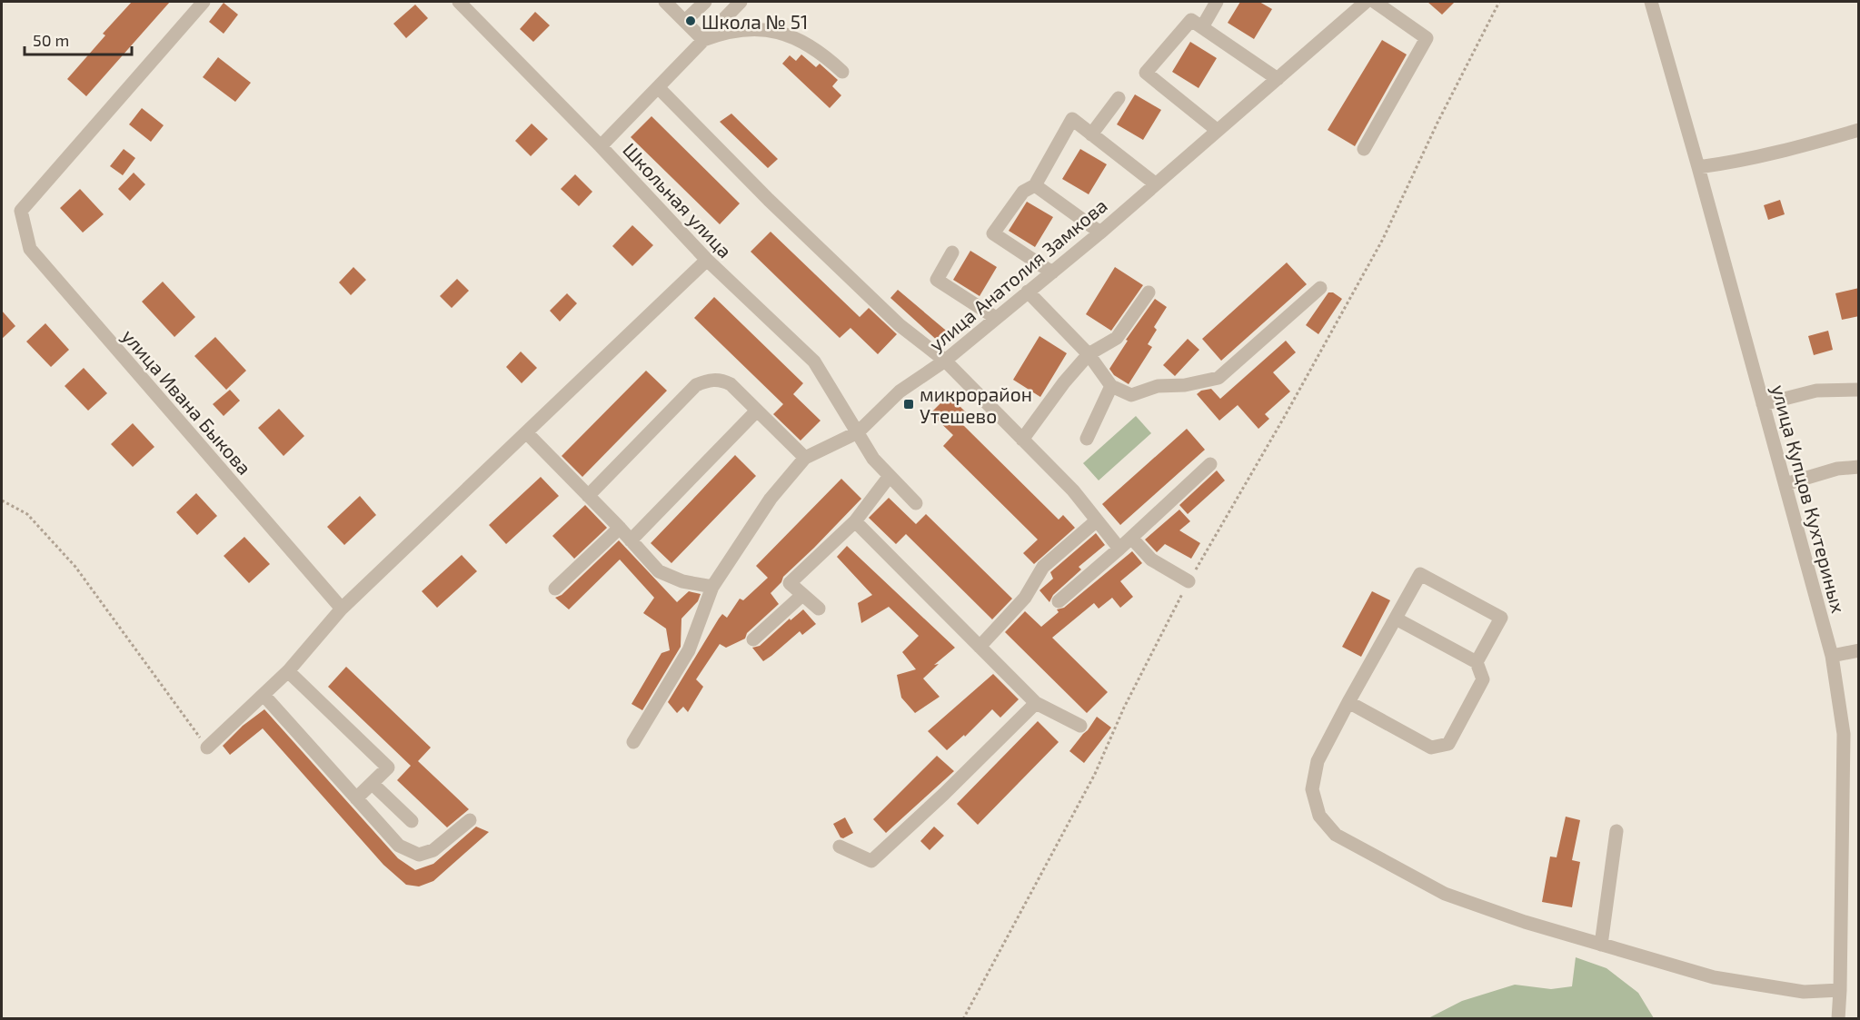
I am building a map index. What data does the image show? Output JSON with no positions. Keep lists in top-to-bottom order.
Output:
{
  "streets": {
    "street": [
      "Школьная улица",
      "улица Анатолия Замкова",
      "улица Ивана Быкова",
      "улица Купцов Кухтериных"
    ]
  },
  "crossings": [
    ["Школьная улица", "улица Анатолия Замкова"]
  ],
  "places": {
    "other": ["Школа № 51"],
    "transit": ["микрорайон Утешево"]
  },
  "scale_bar": "50 m"
}
